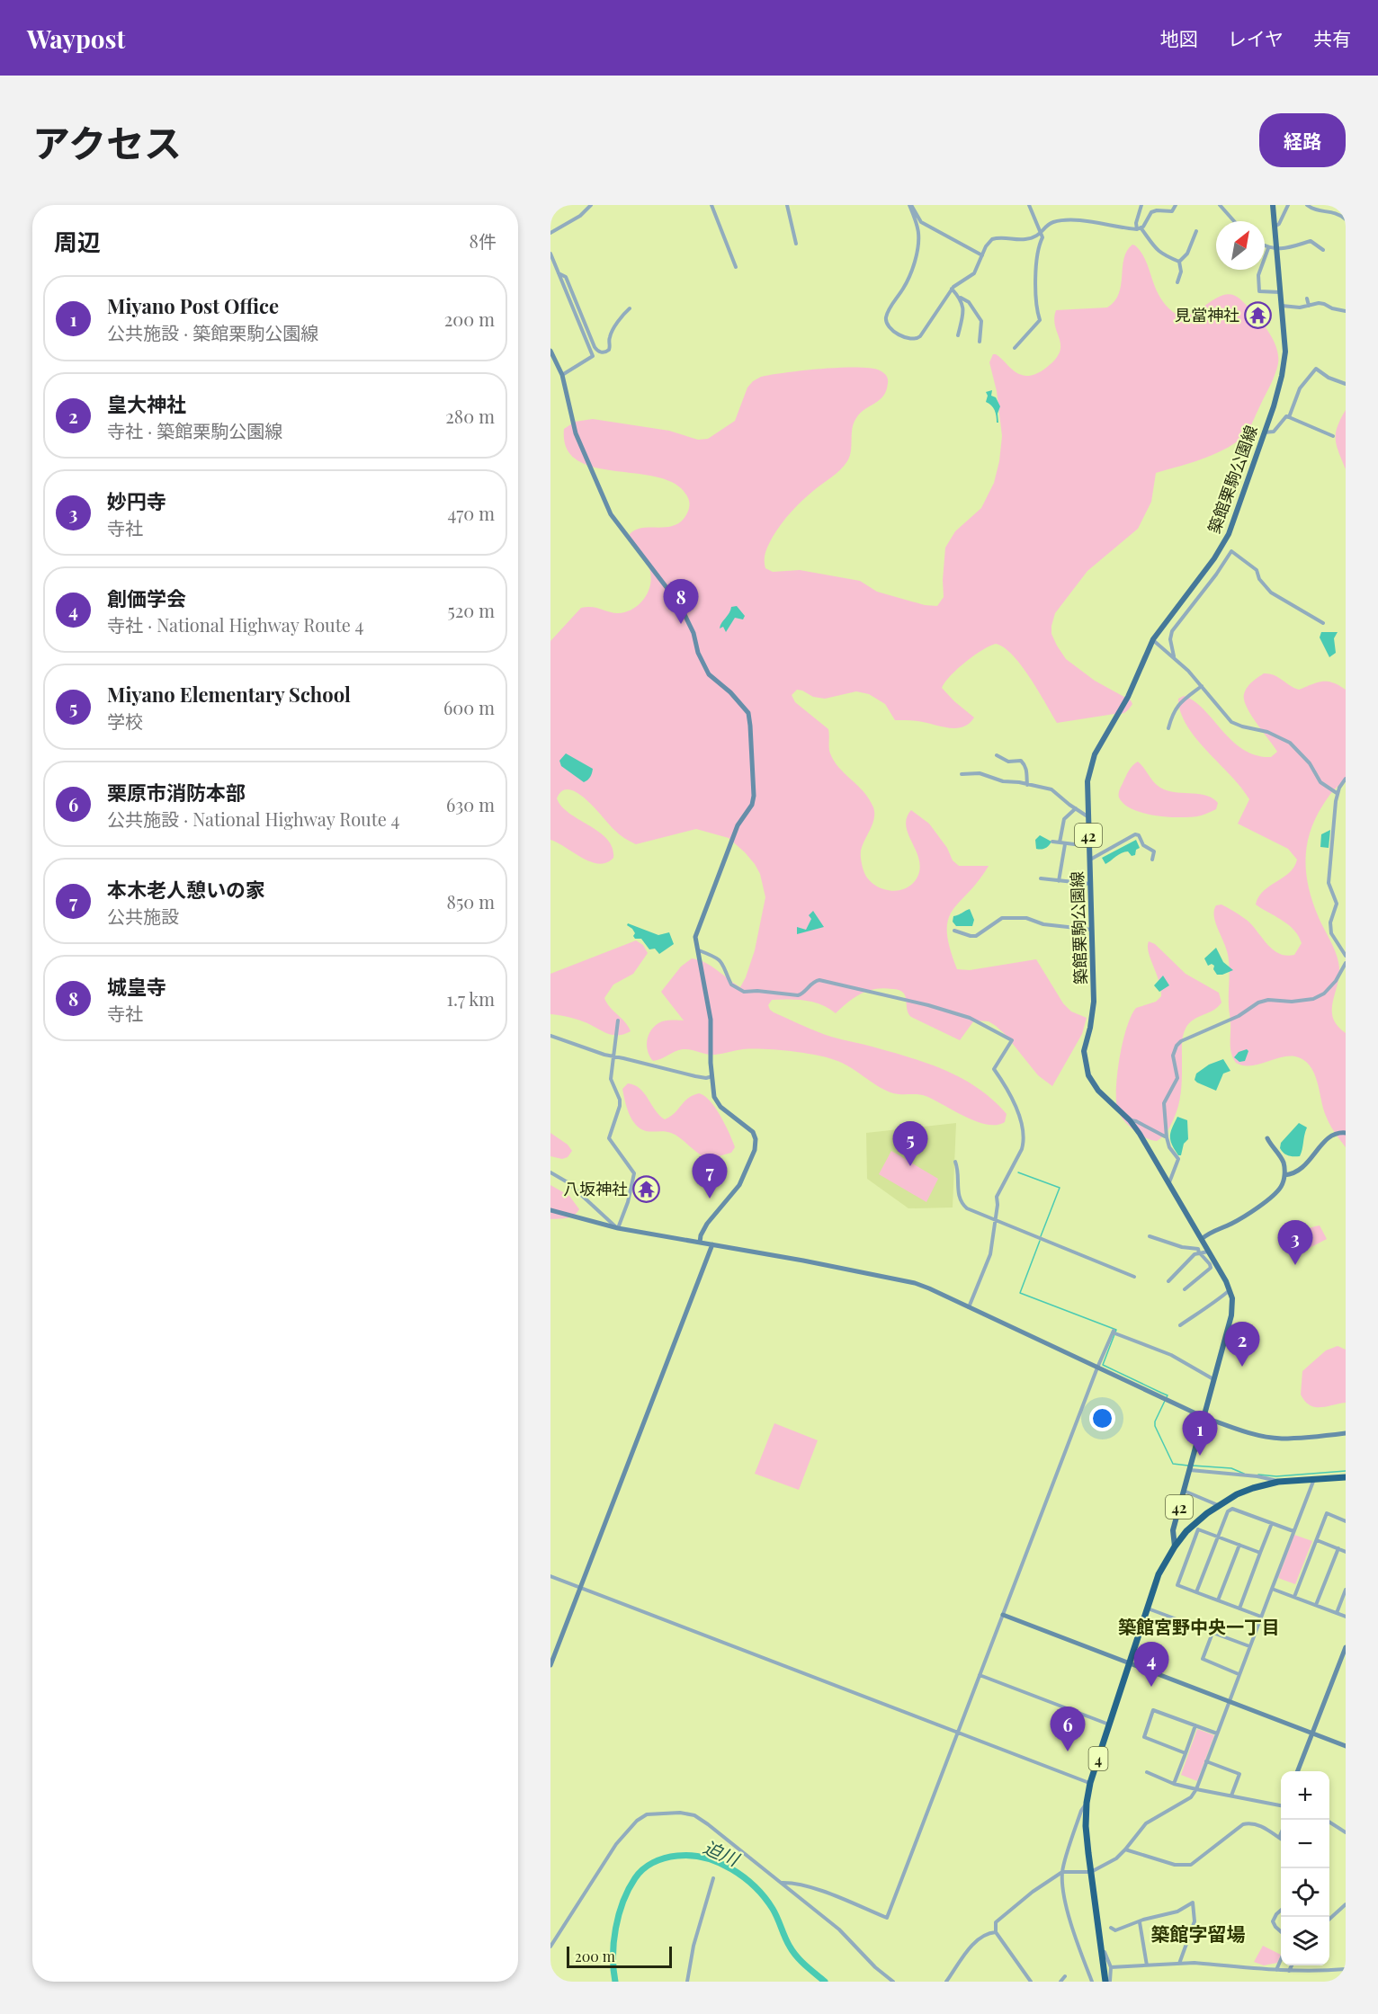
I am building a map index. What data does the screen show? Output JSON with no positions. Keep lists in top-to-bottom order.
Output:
{
  "streets": {
    "highway": ["4"],
    "main road": ["築館栗駒公園線", "42"]
  },
  "crossings": [
    ["築館栗駒公園線", "4"]
  ],
  "districts": ["築館宮野中央一丁目", "築館字留場"],
  "water": ["迫川"],
  "places": {
    "temple": ["見當神社", "八坂神社"]
  },
  "scale_bar": "200 m",
  "north": "top right",
  "page": {
    "header": "Waypost",
    "nav": ["地図", "レイヤ", "共有"],
    "title": "アクセス",
    "buttons": "経路",
    "heading": ["周辺", "8件"],
    "list": [
      {
        "mark": "1",
        "name": "Miyano Post Office",
        "note": "公共施設 · 築館栗駒公園線",
        "value": "200 m"
      },
      {
        "mark": "2",
        "name": "皇大神社",
        "note": "寺社 · 築館栗駒公園線",
        "value": "280 m"
      },
      {
        "mark": "3",
        "name": "妙円寺",
        "note": "寺社",
        "value": "470 m"
      },
      {
        "mark": "4",
        "name": "創価学会",
        "note": "寺社 · National Highway Route 4",
        "value": "520 m"
      },
      {
        "mark": "5",
        "name": "Miyano Elementary School",
        "note": "学校",
        "value": "600 m"
      },
      {
        "mark": "6",
        "name": "栗原市消防本部",
        "note": "公共施設 · National Highway Route 4",
        "value": "630 m"
      },
      {
        "mark": "7",
        "name": "本木老人憩いの家",
        "note": "公共施設",
        "value": "850 m"
      },
      {
        "mark": "8",
        "name": "城皇寺",
        "note": "寺社",
        "value": "1.7 km"
      }
    ],
    "pins": [
      "8",
      "5",
      "7",
      "3",
      "2",
      "1",
      "4",
      "6"
    ],
    "map_buttons": ["+", "−"],
    "scale": "200 m"
  }
}
